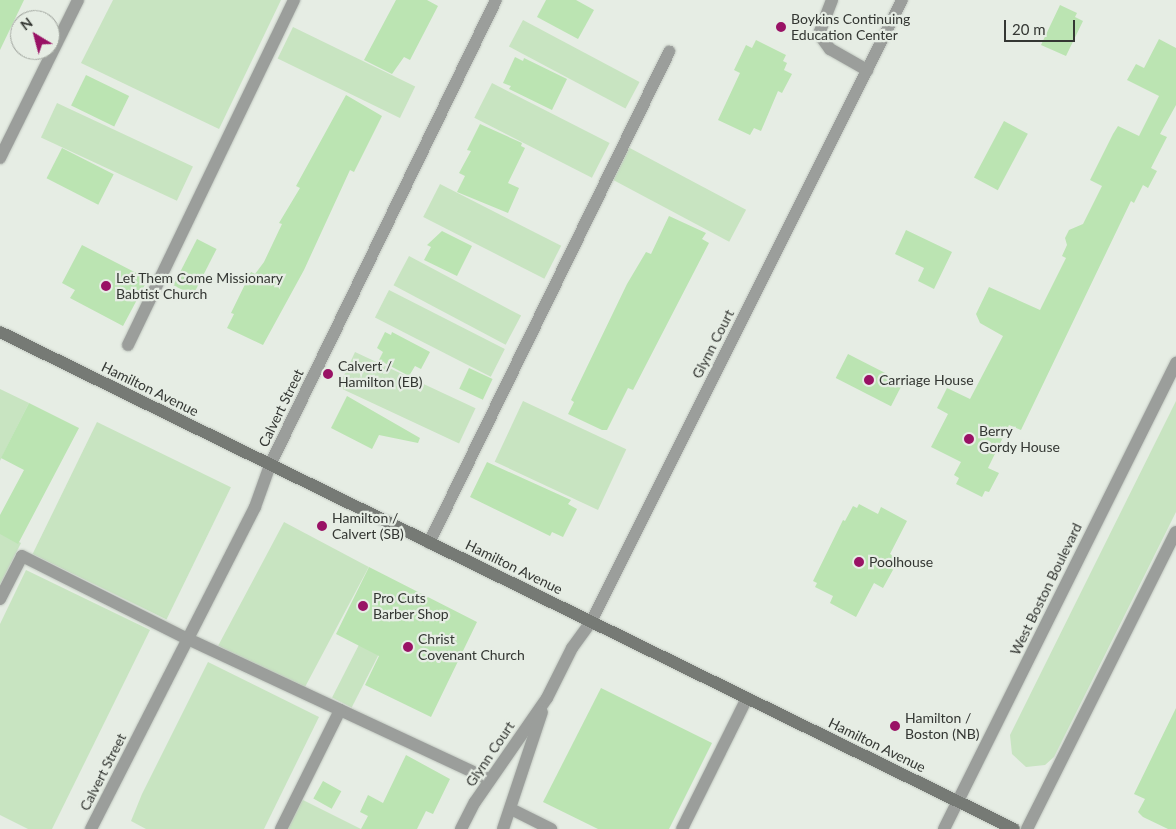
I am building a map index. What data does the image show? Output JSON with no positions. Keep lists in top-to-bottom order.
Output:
{
  "streets": {
    "main road": ["Hamilton Avenue"],
    "street": ["Glynn Court", "Calvert Street", "West Boston Boulevard"]
  },
  "crossings": [
    ["Glynn Court", "Hamilton Avenue"],
    ["Hamilton Avenue", "Calvert Street"],
    ["Hamilton Avenue", "West Boston Boulevard"]
  ],
  "places": [
    "Boykins Continuing Education Center",
    "Let Them Come Missionary Babtist Church",
    "Calvert / Hamilton (EB)",
    "Carriage House",
    "Berry Gordy House",
    "Hamilton / Calvert (SB)",
    "Poolhouse",
    "Pro Cuts Barber Shop",
    "Christ Covenant Church",
    "Hamilton / Boston (NB)"
  ],
  "scale_bar": "20 m",
  "north": "top left"
}
